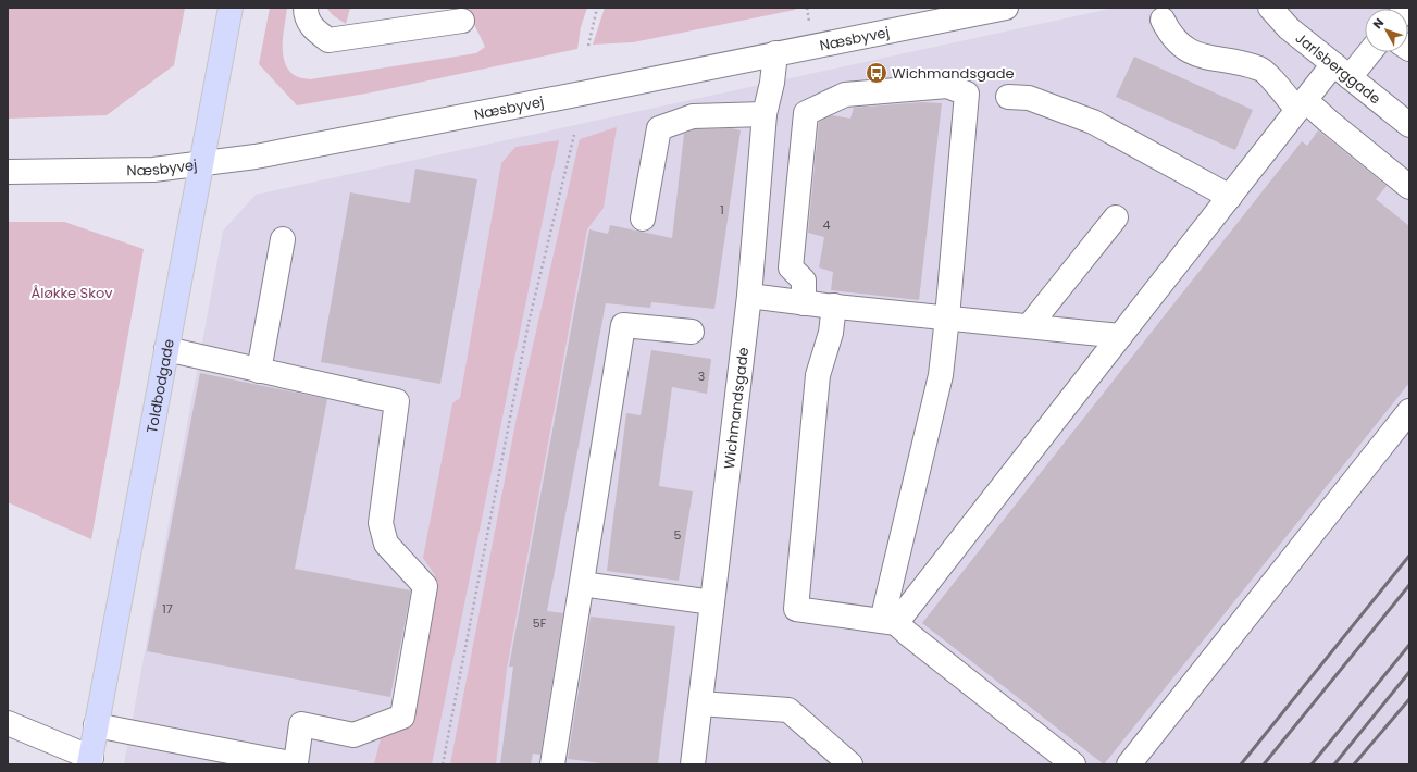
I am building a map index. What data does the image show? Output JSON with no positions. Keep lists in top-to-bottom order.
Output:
{
  "streets": {
    "main road": ["Toldbodgade"],
    "street": ["Næsbyvej", "Jarlsberggade", "Wichmandsgade"]
  },
  "crossings": [
    ["Næsbyvej", "Toldbodgade"],
    ["Næsbyvej", "Wichmandsgade"]
  ],
  "parks": ["Åløkke Skov"],
  "places": {
    "bus stop": ["Wichmandsgade"]
  },
  "house_numbers": [
    "1",
    "4",
    "3",
    "5",
    "17",
    "5F"
  ],
  "north": "top left"
}
